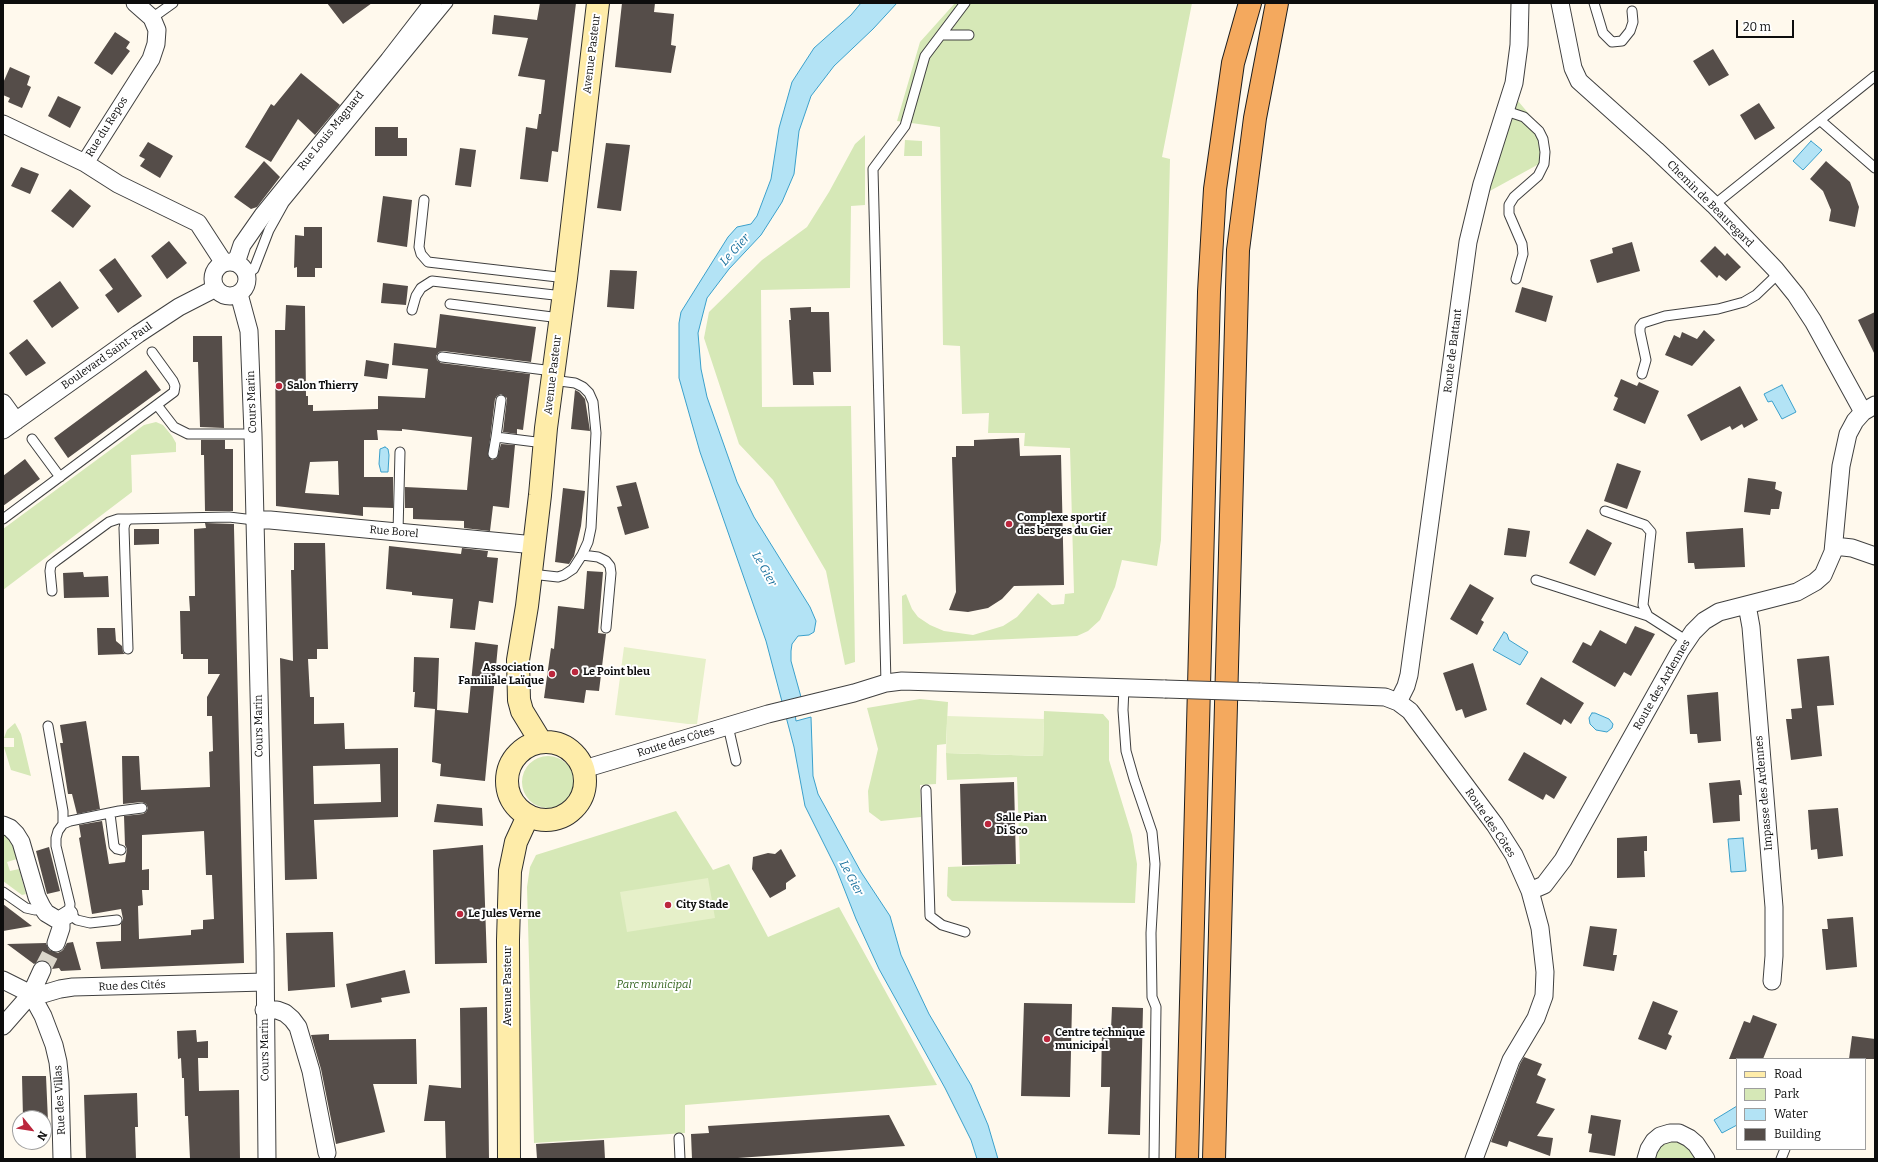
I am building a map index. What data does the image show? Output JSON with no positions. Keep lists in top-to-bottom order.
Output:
{
  "streets": {
    "main road": ["Avenue Pasteur"],
    "street": [
      "Rue du Repos",
      "Rue Louis Magnard",
      "Chemin de Beauregard",
      "Route de Battant",
      "Boulevard Saint-Paul",
      "Cours Marin",
      "Rue Borel",
      "Route des Ardennes",
      "Route des Côtes",
      "Impasse des Ardennes",
      "Rue des Cités",
      "Rue des Villas"
    ]
  },
  "crossings": [
    ["Avenue Pasteur", "Rue Borel"],
    ["Avenue Pasteur", "Route des Côtes"],
    ["Rue du Repos", "Rue Louis Magnard"],
    ["Rue du Repos", "Boulevard Saint-Paul"],
    ["Rue du Repos", "Cours Marin"],
    ["Rue Louis Magnard", "Boulevard Saint-Paul"],
    ["Rue Louis Magnard", "Cours Marin"],
    ["Chemin de Beauregard", "Route des Ardennes"],
    ["Route de Battant", "Route des Côtes"],
    ["Boulevard Saint-Paul", "Cours Marin"],
    ["Cours Marin", "Rue Borel"],
    ["Cours Marin", "Rue des Cités"],
    ["Route des Ardennes", "Route des Côtes"],
    ["Route des Ardennes", "Impasse des Ardennes"],
    ["Rue des Cités", "Rue des Villas"]
  ],
  "water": ["Le Gier"],
  "parks": ["Parc municipal"],
  "places": [
    "Salon Thierry",
    "Complexe sportif des berges du Gier",
    "Le Point bleu",
    "Association Familiale Laïque",
    "Salle Pian Di Sco",
    "City Stade",
    "Le Jules Verne",
    "Centre technique municipal"
  ],
  "legend": [
    "Road",
    "Park",
    "Water",
    "Building"
  ],
  "scale_bar": "20 m",
  "north": "bottom right"
}
